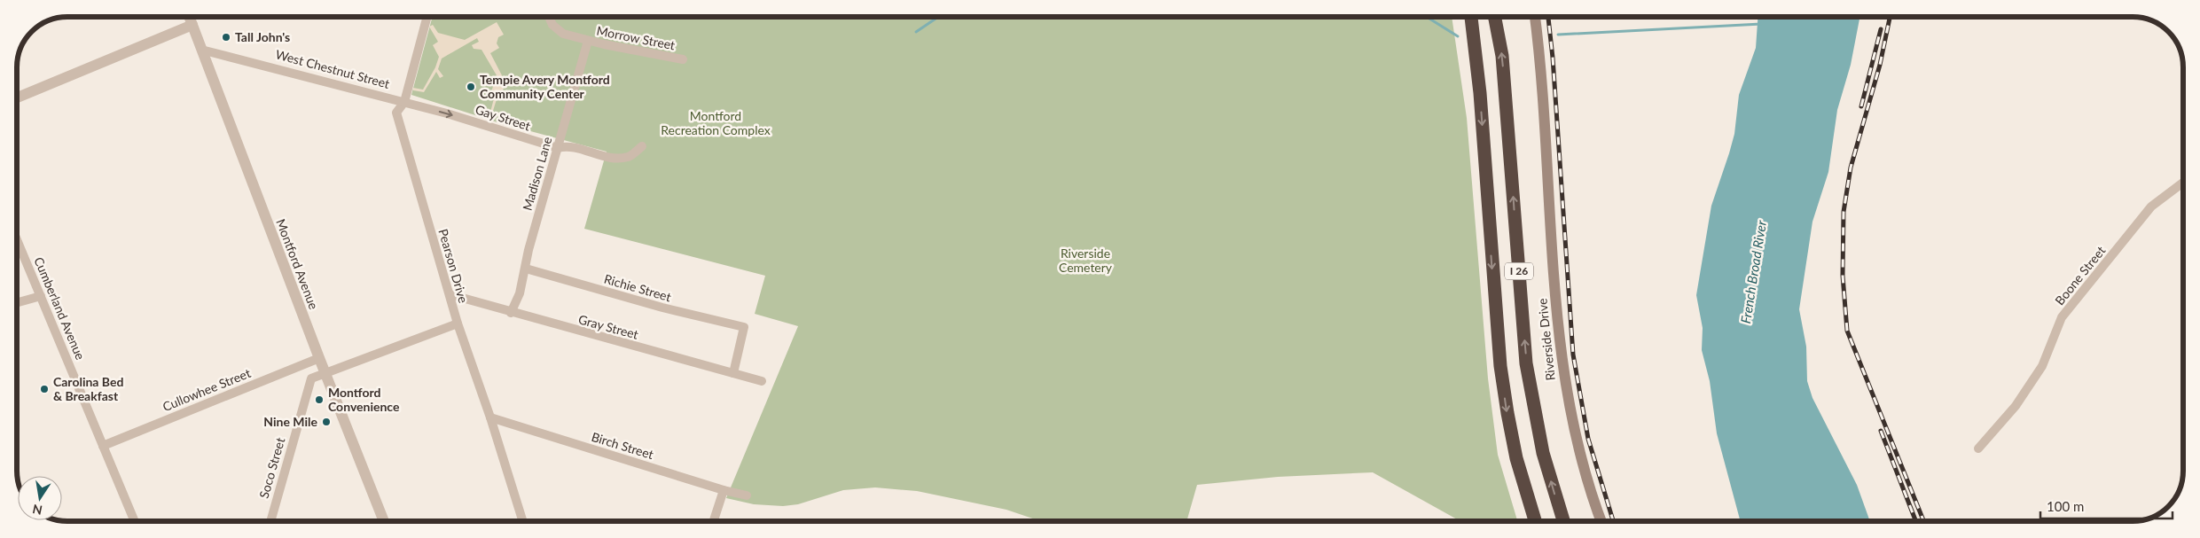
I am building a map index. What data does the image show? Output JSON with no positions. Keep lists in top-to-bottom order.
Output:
{
  "streets": {
    "highway": ["I 26"],
    "main road": ["Riverside Drive"],
    "street": [
      "Morrow Street",
      "West Chestnut Street",
      "Gay Street",
      "Madison Lane",
      "Montford Avenue",
      "Pearson Drive",
      "Boone Street",
      "Richie Street",
      "Cumberland Avenue",
      "Gray Street",
      "Cullowhee Street",
      "Birch Street",
      "Soco Street"
    ]
  },
  "crossings": [
    ["Morrow Street", "Madison Lane"],
    ["West Chestnut Street", "Gay Street"],
    ["West Chestnut Street", "Montford Avenue"],
    ["West Chestnut Street", "Pearson Drive"],
    ["Gay Street", "Madison Lane"],
    ["Gay Street", "Pearson Drive"],
    ["Madison Lane", "Richie Street"],
    ["Madison Lane", "Gray Street"],
    ["Montford Avenue", "Cullowhee Street"],
    ["Montford Avenue", "Soco Street"],
    ["Pearson Drive", "Gray Street"],
    ["Pearson Drive", "Birch Street"],
    ["Richie Street", "Gray Street"],
    ["Cumberland Avenue", "Cullowhee Street"]
  ],
  "one_way": ["Gay Street"],
  "water": ["French Broad River"],
  "parks": ["Montford Recreation Complex", "Riverside Cemetery"],
  "places": [
    "Tall John's",
    "Tempie Avery Montford Community Center",
    "Carolina Bed & Breakfast",
    "Montford Convenience",
    "Nine Mile"
  ],
  "scale_bar": "100 m",
  "north": "bottom"
}
